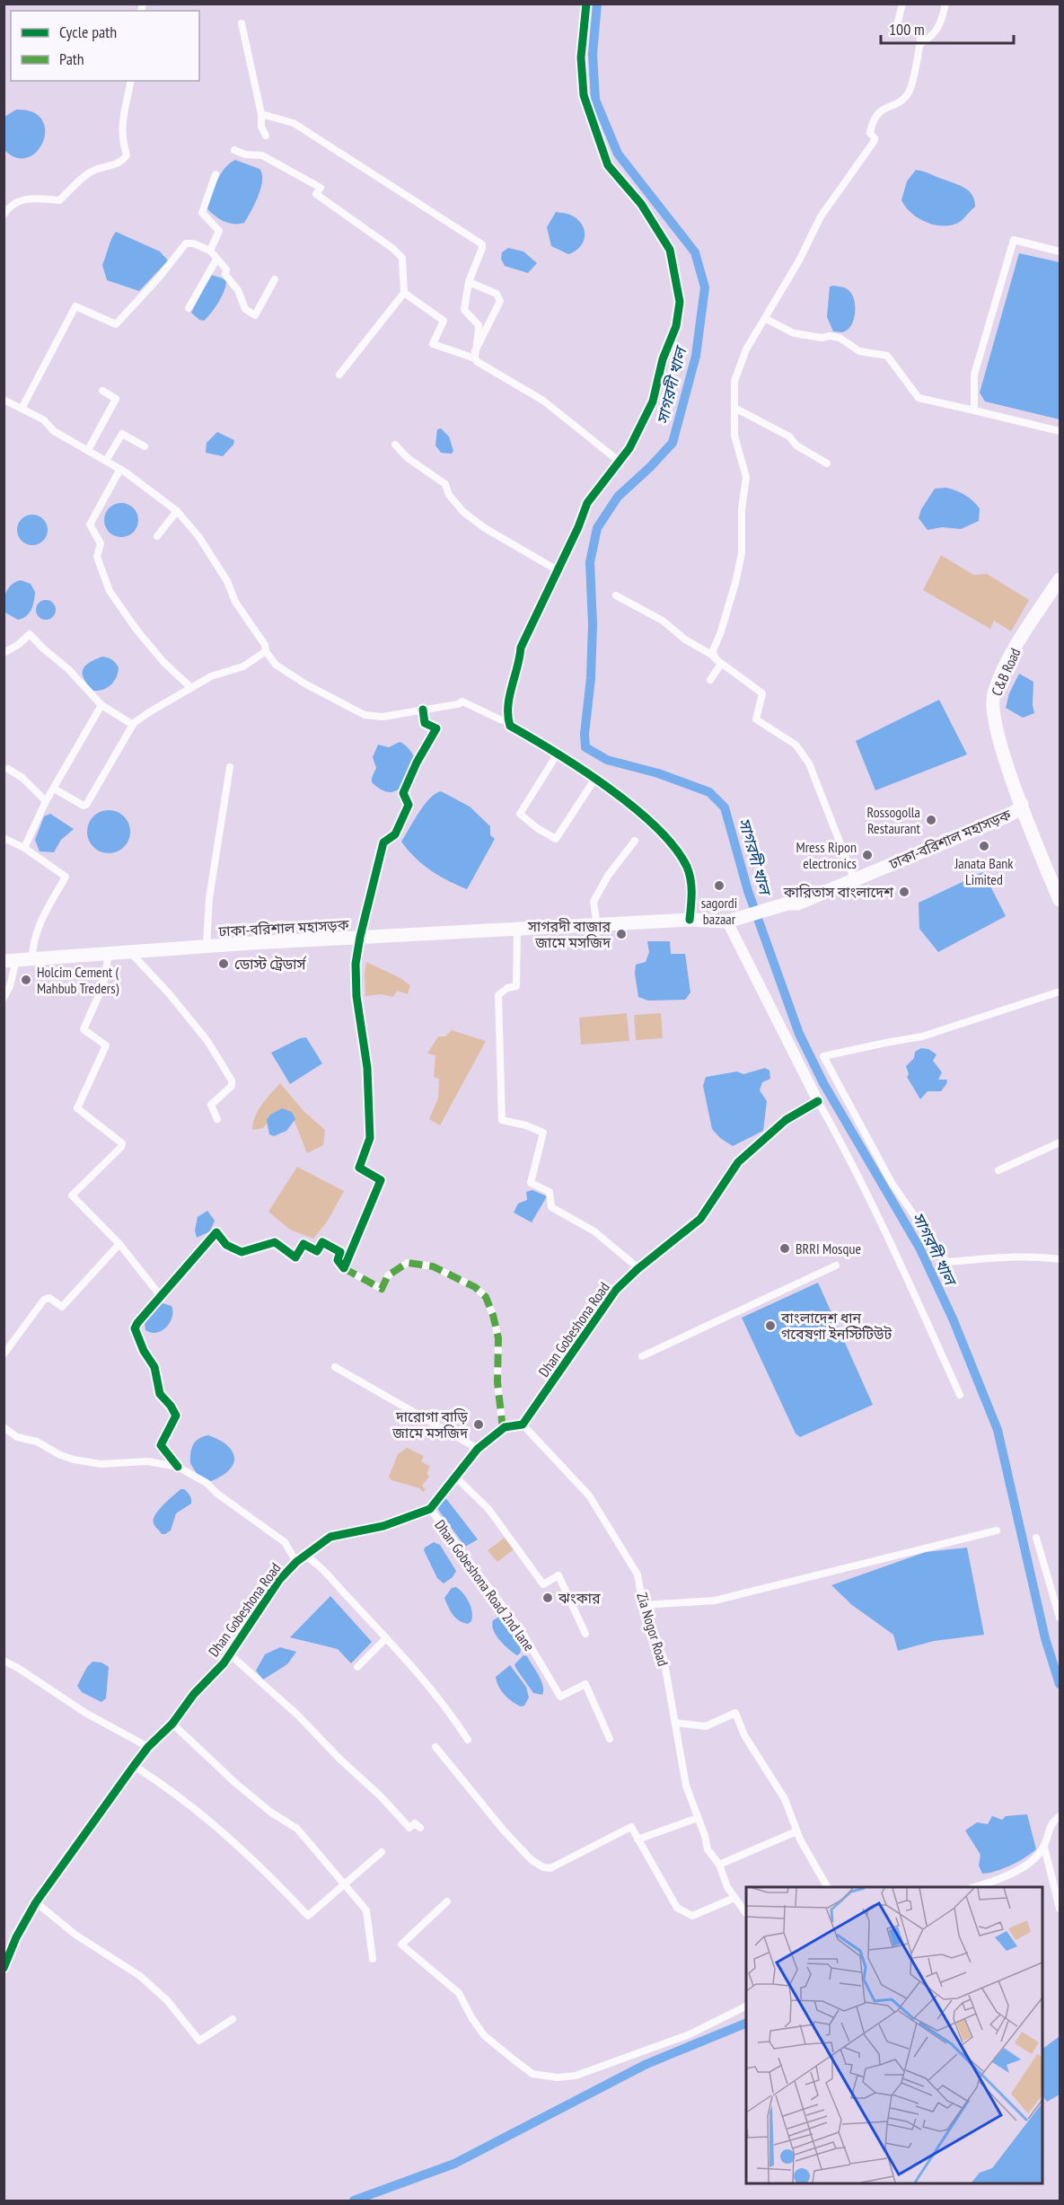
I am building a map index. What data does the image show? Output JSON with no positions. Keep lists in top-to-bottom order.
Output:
{
  "streets": {
    "highway": ["C&B Road", "ঢাকা-বরিশাল মহাসড়ক"],
    "street": ["Dhan Gobeshona Road", "Dhan Gobeshona Road 2nd lane", "Zia Nogor Road"]
  },
  "crossings": [
    ["C&B Road", "ঢাকা-বরিশাল মহাসড়ক"],
    ["Dhan Gobeshona Road", "Dhan Gobeshona Road 2nd lane"],
    ["Dhan Gobeshona Road", "Zia Nogor Road"]
  ],
  "water": ["সাগরদী খাল"],
  "places": [
    "Rossogolla Restaurant",
    "Janata Bank Limited",
    "Mress Ripon electronics",
    "sagordi bazaar",
    "কারিতাস বাংলাদেশ",
    "সাগরদী বাজার জামে মসজিদ",
    "ডোস্ট ট্রেডার্স",
    "Holcim Cement ( Mahbub Treders)",
    "BRRI Mosque",
    "বাংলাদেশ ধান গবেষণা ইনস্টিটিউট",
    "দারোগা বাড়ি জামে মসজিদ",
    "ঝংকার"
  ],
  "legend": ["Cycle path", "Path"],
  "scale_bar": "100 m"
}
